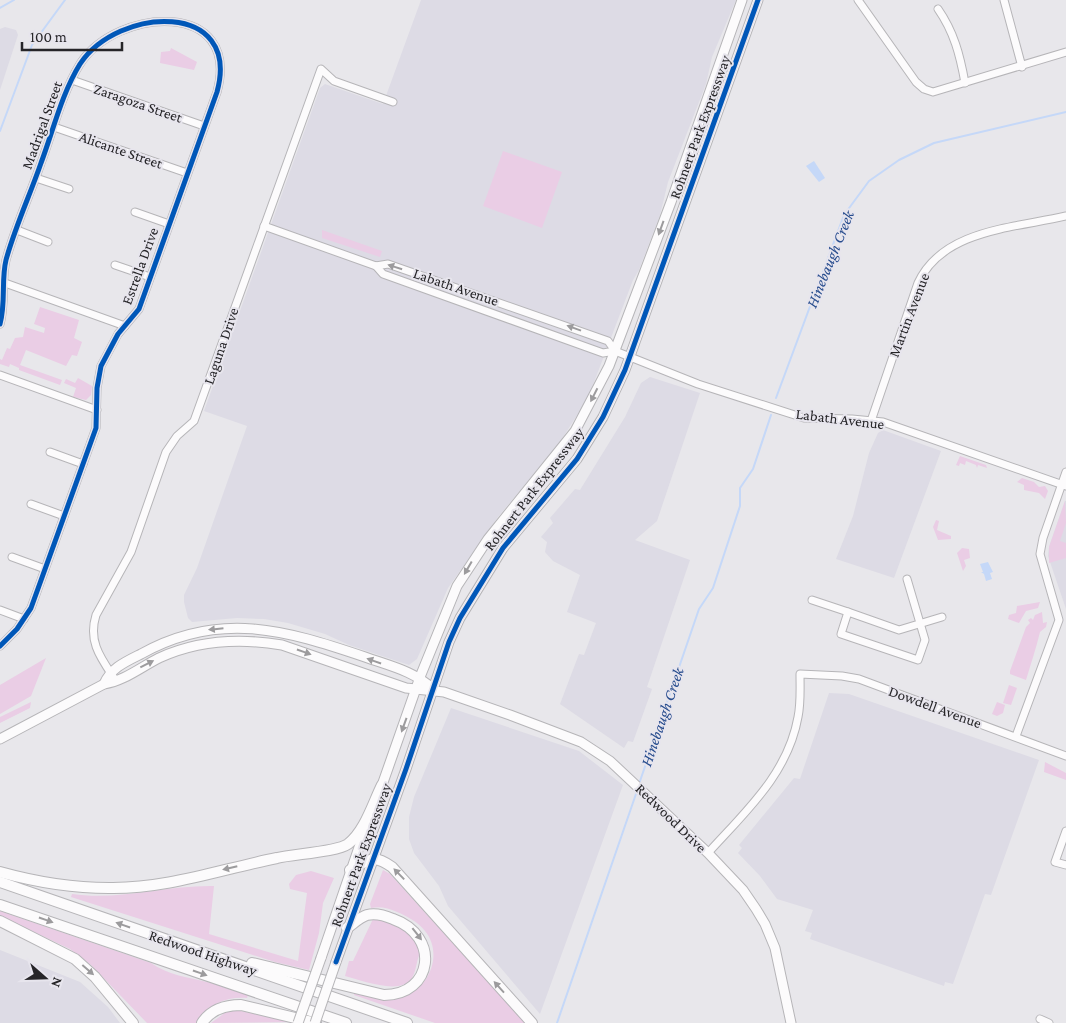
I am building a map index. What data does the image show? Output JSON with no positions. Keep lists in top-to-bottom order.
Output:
{
  "streets": {
    "highway": ["Redwood Highway"],
    "main road": ["Rohnert Park Expressway", "Redwood Drive"],
    "street": [
      "Zaragoza Street",
      "Madrigal Street",
      "Alicante Street",
      "Estrella Drive",
      "Labath Avenue",
      "Martin Avenue",
      "Laguna Drive",
      "Dowdell Avenue"
    ]
  },
  "crossings": [
    ["Zaragoza Street", "Madrigal Street"],
    ["Zaragoza Street", "Estrella Drive"],
    ["Madrigal Street", "Alicante Street"],
    ["Madrigal Street", "Estrella Drive"],
    ["Rohnert Park Expressway", "Labath Avenue"],
    ["Rohnert Park Expressway", "Redwood Drive"],
    ["Alicante Street", "Estrella Drive"],
    ["Labath Avenue", "Martin Avenue"],
    ["Labath Avenue", "Laguna Drive"],
    ["Laguna Drive", "Redwood Drive"],
    ["Dowdell Avenue", "Redwood Drive"]
  ],
  "water": ["Hinebaugh Creek"],
  "scale_bar": "100 m",
  "north": "right"
}
